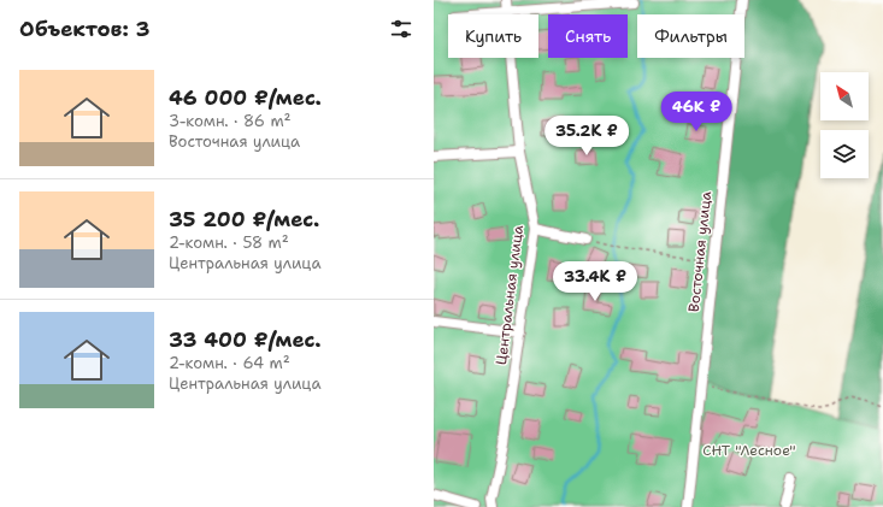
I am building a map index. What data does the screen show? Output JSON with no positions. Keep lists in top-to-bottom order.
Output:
{
  "streets": {
    "street": ["Восточная улица", "Центральная улица"]
  },
  "parks": ["СНТ \"Лесное\""],
  "north": "top left",
  "page": {
    "heading": "Объектов: 3",
    "chip": ["Купить", "Снять", "Фильтры"],
    "list": [
      {
        "name": "46 000 ₽/мес.",
        "note": "3-комн. · 86 m² · Восточная улица"
      },
      {
        "name": "35 200 ₽/мес.",
        "note": "2-комн. · 58 m² · Центральная улица"
      },
      {
        "name": "33 400 ₽/мес.",
        "note": "2-комн. · 64 m² · Центральная улица"
      }
    ],
    "price": ["46K ₽", "35.2K ₽", "33.4K ₽"]
  }
}
